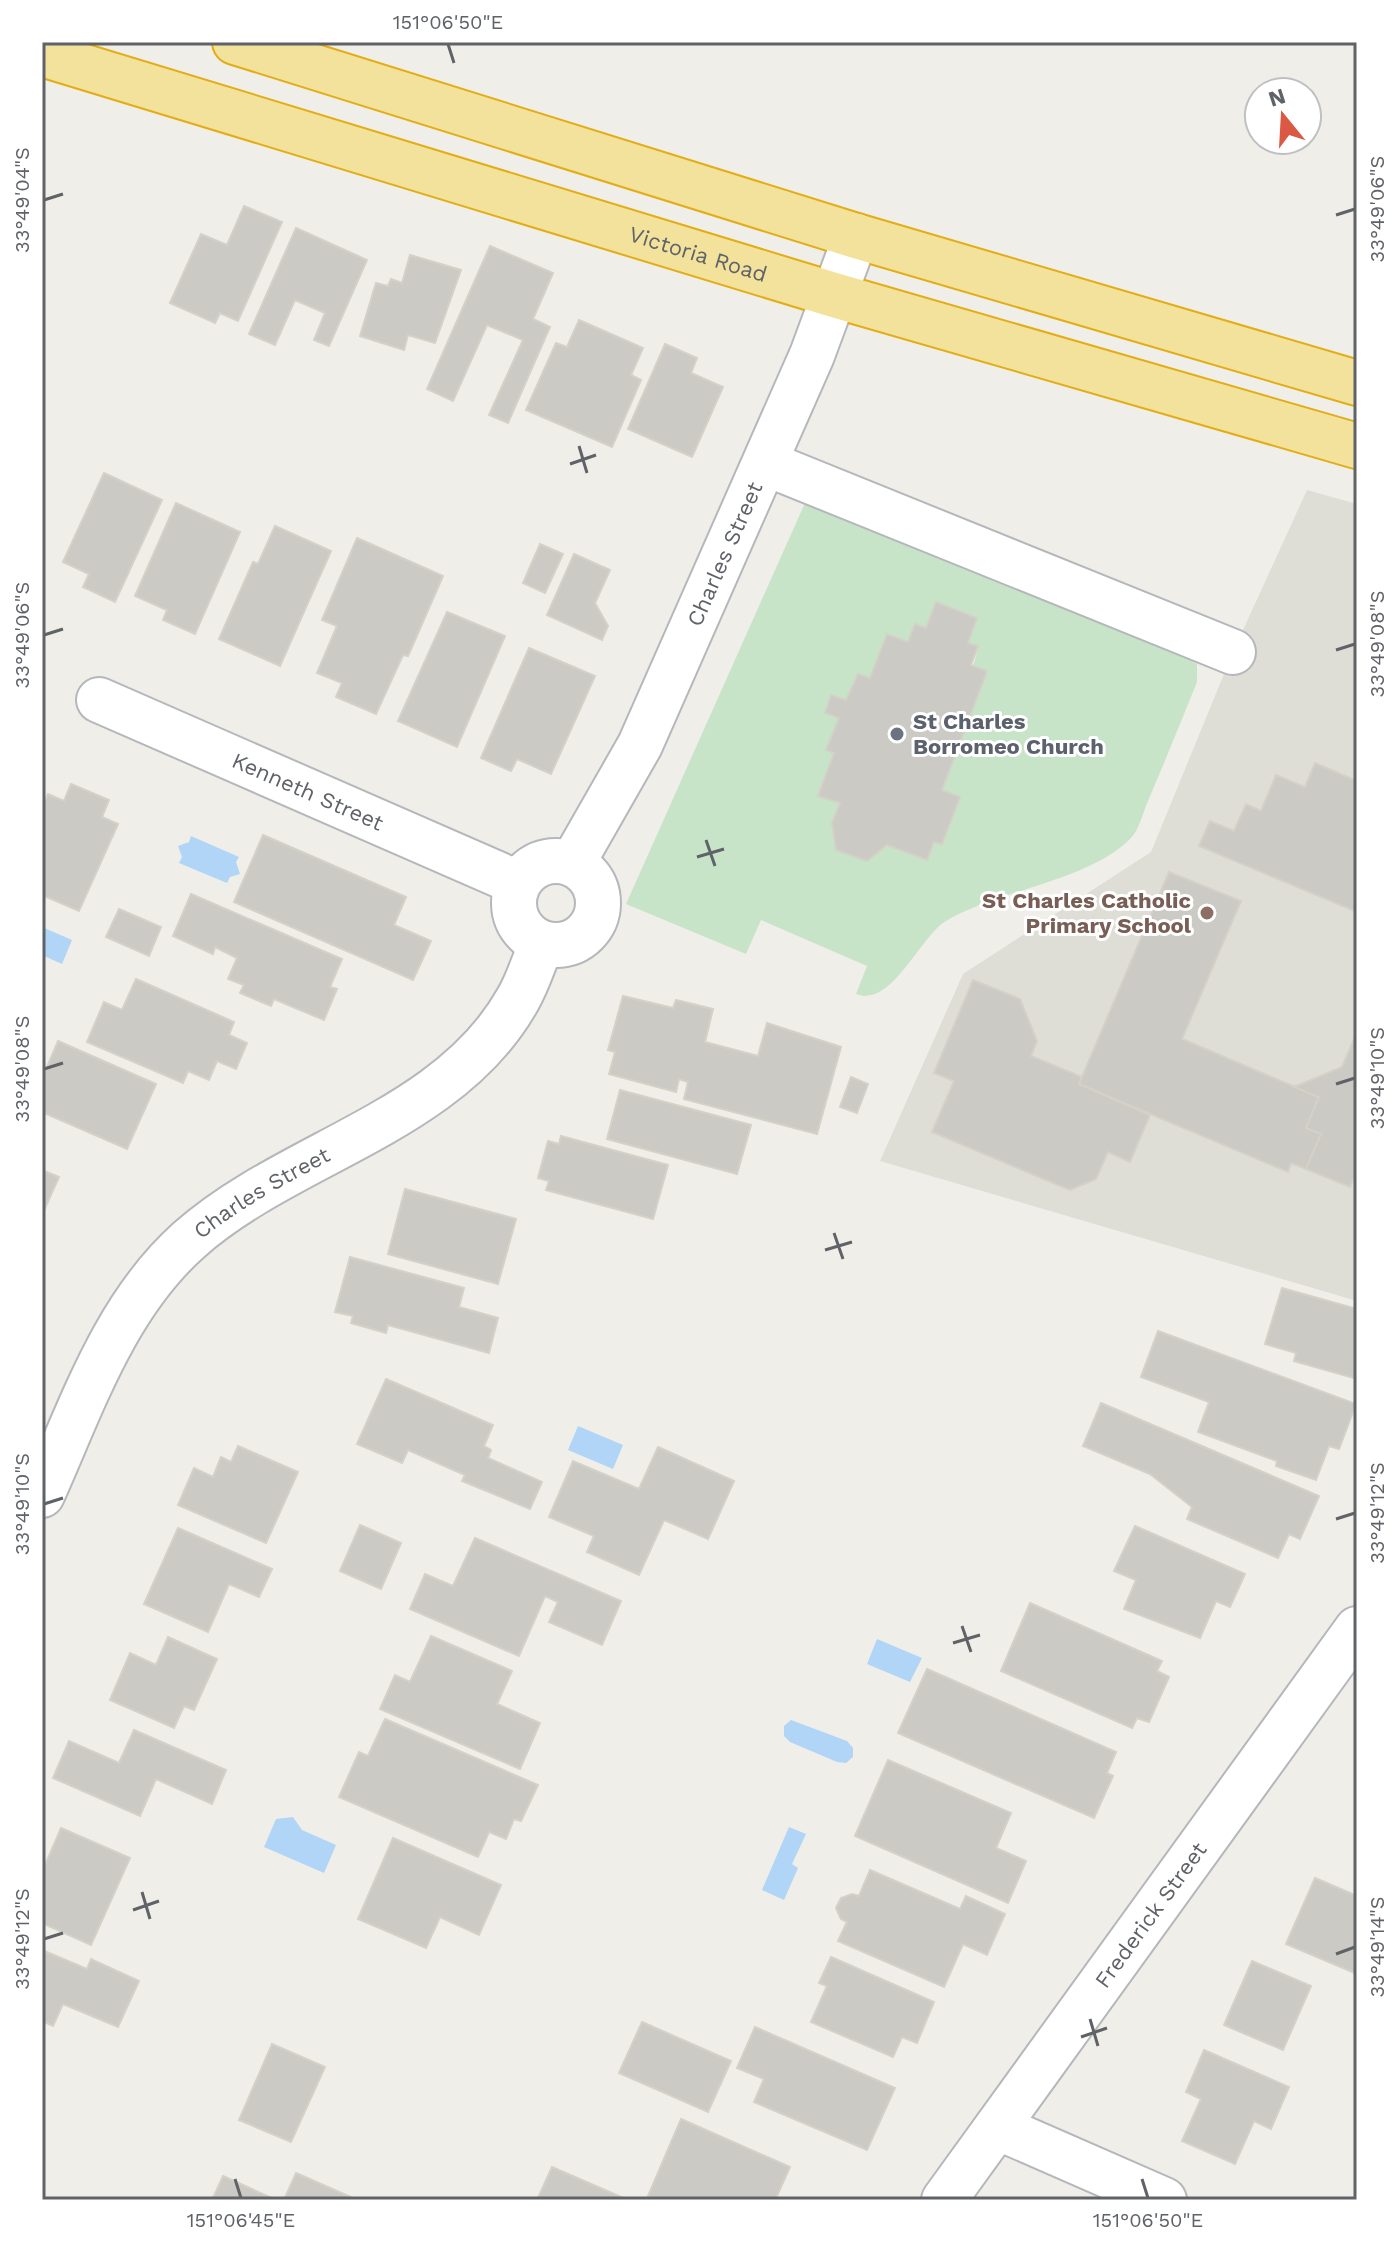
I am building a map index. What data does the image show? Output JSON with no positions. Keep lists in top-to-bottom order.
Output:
{
  "streets": {
    "highway": ["Victoria Road"],
    "street": ["Charles Street", "Kenneth Street", "Frederick Street"]
  },
  "crossings": [
    ["Victoria Road", "Charles Street"],
    ["Charles Street", "Kenneth Street"]
  ],
  "places": ["St Charles Borromeo Church", "St Charles Catholic Primary School"],
  "north": "top",
  "coordinates": [
    "151°06'50\"E",
    "33°49'04\"S",
    "33°49'06\"S",
    "33°49'08\"S",
    "33°49'10\"S",
    "33°49'12\"S",
    "33°49'14\"S",
    "151°06'45\"E"
  ]
}
